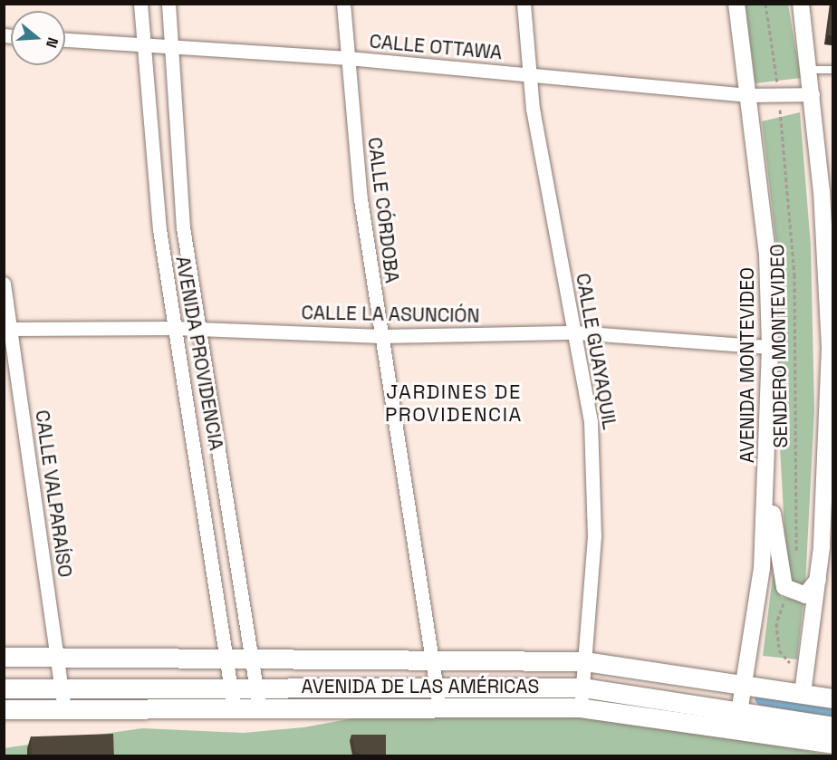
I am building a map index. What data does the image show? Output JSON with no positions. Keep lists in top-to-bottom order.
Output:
{
  "streets": {
    "main road": ["AVENIDA DE LAS AMÉRICAS"],
    "street": [
      "CALLE OTTAWA",
      "CALLE CÓRDOBA",
      "CALLE LA ASUNCIÓN",
      "CALLE GUAYAQUIL",
      "AVENIDA PROVIDENCIA",
      "AVENIDA MONTEVIDEO",
      "CALLE VALPARAÍSO"
    ],
    "path": ["SENDERO MONTEVIDEO"]
  },
  "crossings": [
    ["CALLE OTTAWA", "CALLE CÓRDOBA"],
    ["CALLE OTTAWA", "SENDERO MONTEVIDEO"],
    ["CALLE OTTAWA", "CALLE GUAYAQUIL"],
    ["CALLE OTTAWA", "AVENIDA PROVIDENCIA"],
    ["CALLE OTTAWA", "AVENIDA MONTEVIDEO"],
    ["CALLE CÓRDOBA", "CALLE LA ASUNCIÓN"],
    ["CALLE CÓRDOBA", "AVENIDA DE LAS AMÉRICAS"],
    ["CALLE LA ASUNCIÓN", "CALLE GUAYAQUIL"],
    ["CALLE LA ASUNCIÓN", "AVENIDA PROVIDENCIA"],
    ["CALLE LA ASUNCIÓN", "AVENIDA MONTEVIDEO"],
    ["CALLE LA ASUNCIÓN", "CALLE VALPARAÍSO"],
    ["CALLE GUAYAQUIL", "AVENIDA DE LAS AMÉRICAS"],
    ["AVENIDA PROVIDENCIA", "AVENIDA DE LAS AMÉRICAS"],
    ["AVENIDA MONTEVIDEO", "AVENIDA DE LAS AMÉRICAS"],
    ["CALLE VALPARAÍSO", "AVENIDA DE LAS AMÉRICAS"]
  ],
  "districts": ["JARDINES DE PROVIDENCIA"],
  "north": "right"
}
